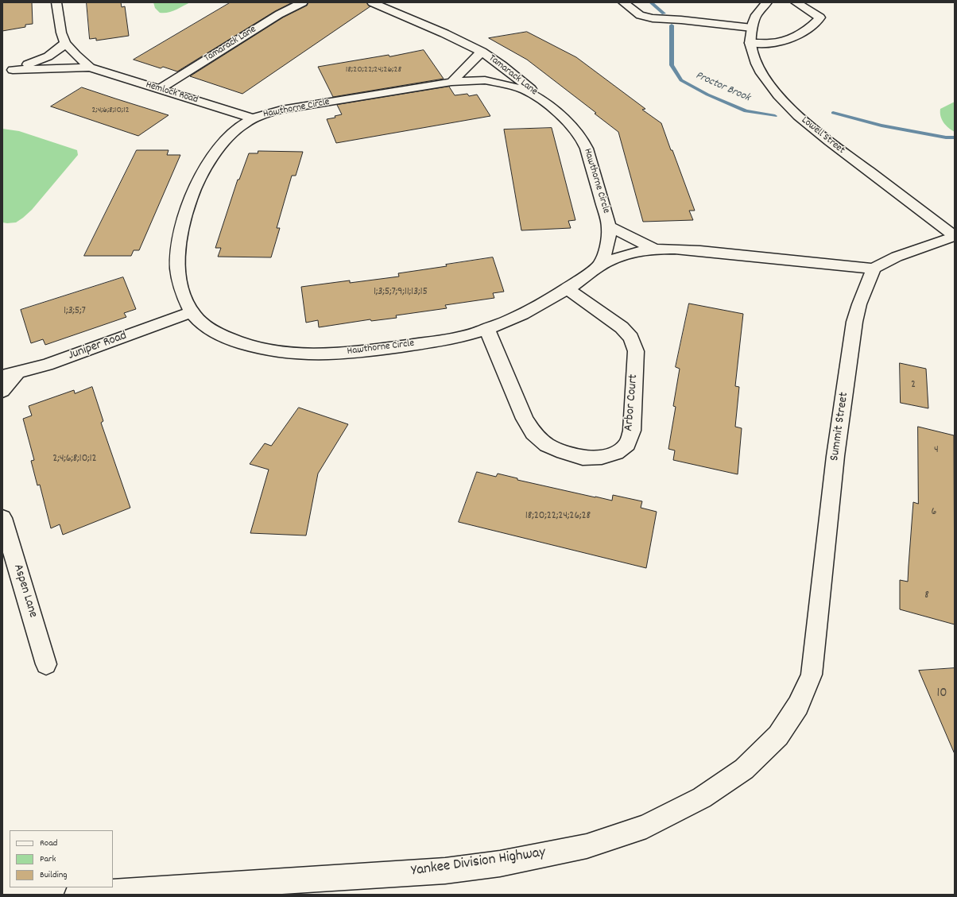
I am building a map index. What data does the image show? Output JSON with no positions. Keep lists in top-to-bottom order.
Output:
{
  "streets": {
    "street": [
      "Tamarack Lane",
      "Hemlock Road",
      "Hawthorne Circle",
      "Lowell Street",
      "Juniper Road",
      "Arbor Court",
      "Summit Street",
      "Aspen Lane",
      "Yankee Division Highway"
    ]
  },
  "crossings": [
    ["Tamarack Lane", "Hemlock Road"],
    ["Tamarack Lane", "Hawthorne Circle"],
    ["Hemlock Road", "Hawthorne Circle"],
    ["Hawthorne Circle", "Juniper Road"],
    ["Hawthorne Circle", "Arbor Court"],
    ["Hawthorne Circle", "Summit Street"],
    ["Summit Street", "Yankee Division Highway"]
  ],
  "water": ["Proctor Brook"],
  "house_numbers": [
    "18;20;22;24;26;28",
    "2;4;6;8;10;12",
    "1;3;5;7;9;11;13;15",
    "1;3;5;7",
    "2",
    "4",
    "2;4;6;8;10;12",
    "6",
    "18;20;22;24;26;28",
    "8",
    "10"
  ],
  "legend": ["Road", "Park", "Building"]
}
